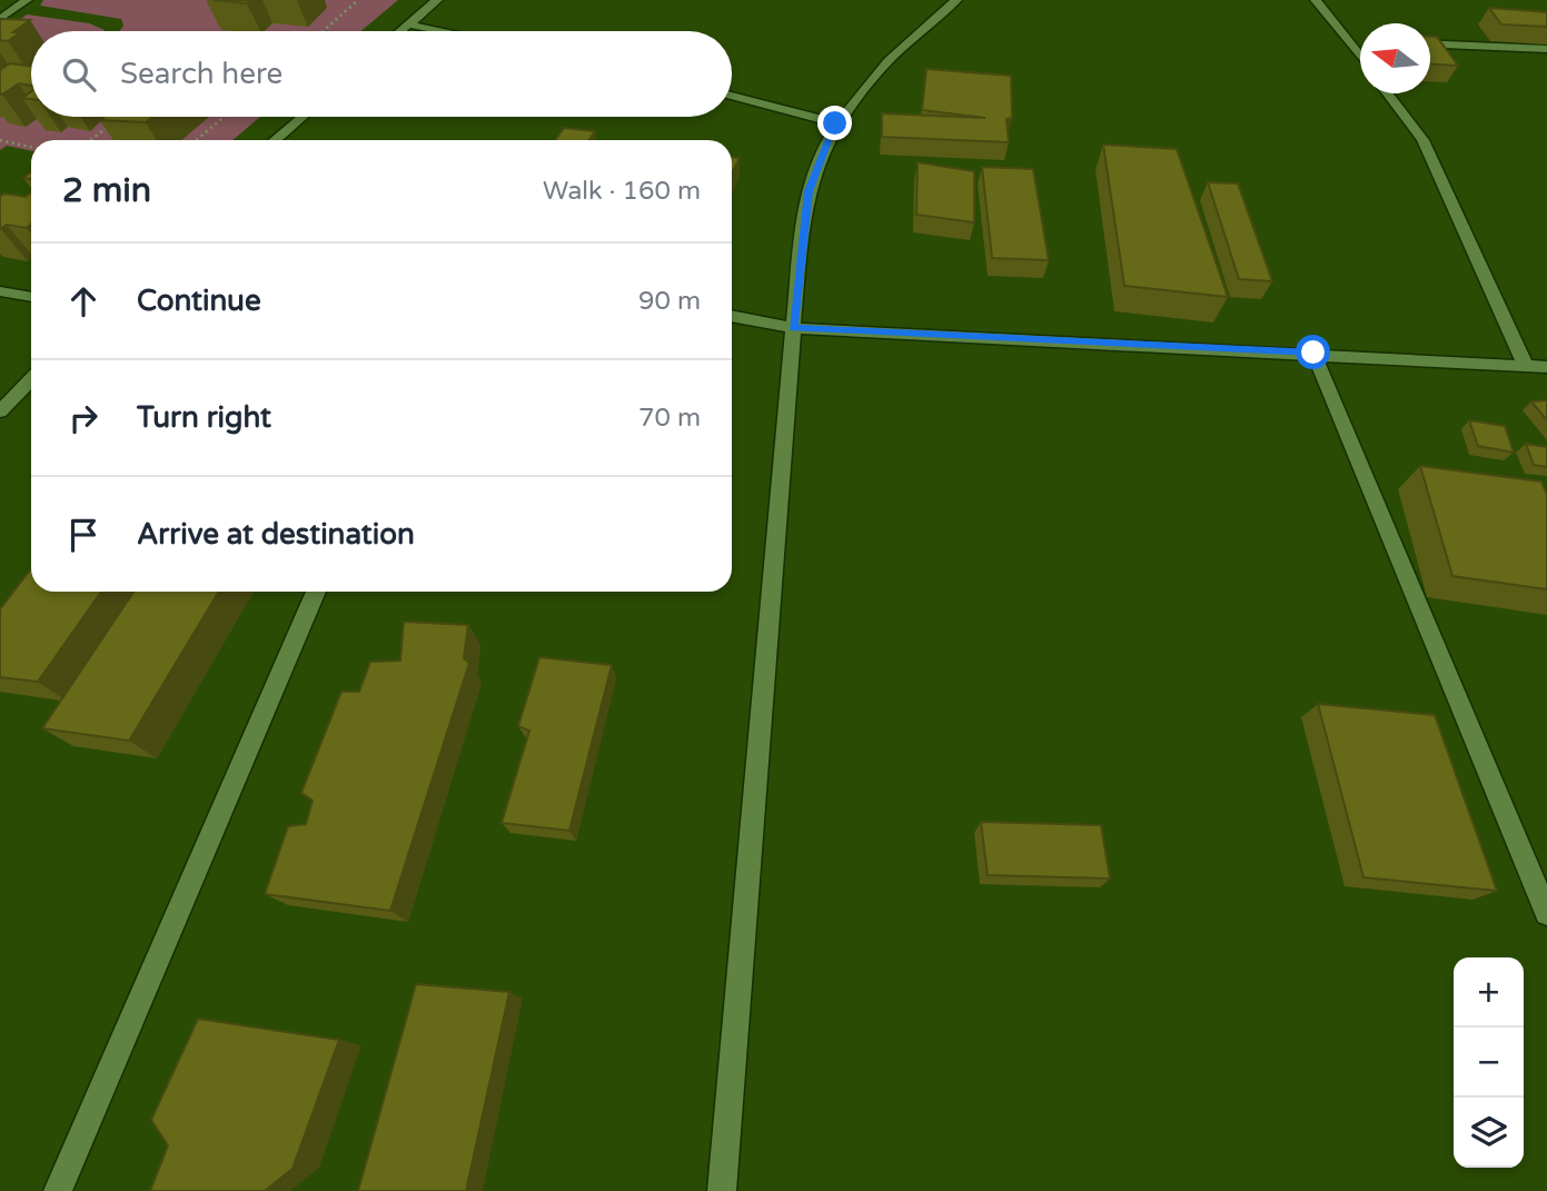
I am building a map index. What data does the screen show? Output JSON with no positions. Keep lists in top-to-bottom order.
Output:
{
  "north": "left",
  "page": {
    "search": "Search here",
    "heading": ["2 min", "Walk · 160 m"],
    "list": [
      ["Continue", "90 m"],
      ["Turn right", "70 m"],
      "Arrive at destination"
    ],
    "map_buttons": ["+", "−"]
  }
}
